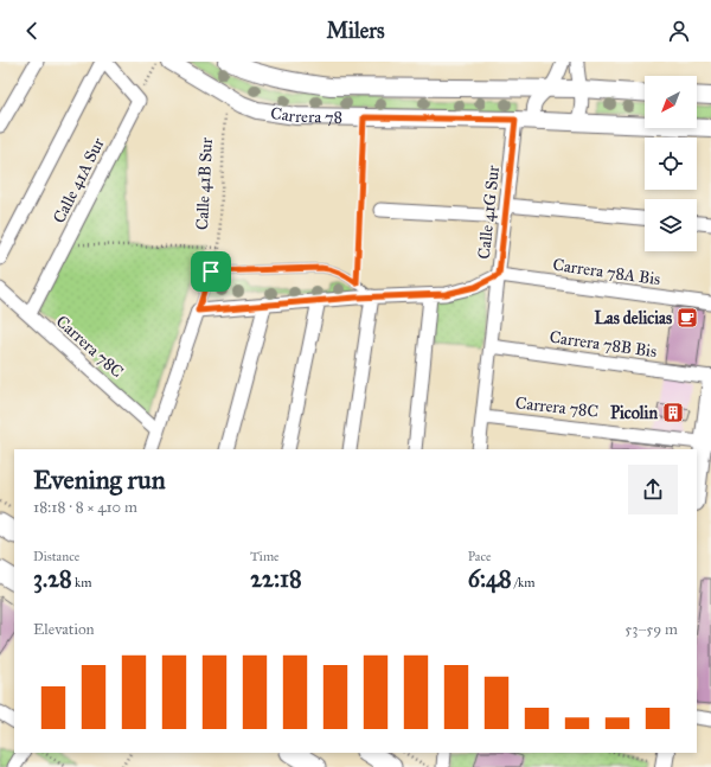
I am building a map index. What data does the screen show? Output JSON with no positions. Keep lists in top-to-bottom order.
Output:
{
  "streets": {
    "street": [
      "Carrera 78",
      "Calle 41A Sur",
      "Calle 41G Sur",
      "Carrera 78A Bis",
      "Carrera 78B Bis",
      "Carrera 78C"
    ],
    "path": ["Calle 41B Sur"]
  },
  "crossings": [
    ["Carrera 78", "Calle 41B Sur"],
    ["Carrera 78", "Calle 41G Sur"],
    ["Calle 41A Sur", "Carrera 78C"],
    ["Calle 41G Sur", "Carrera 78A Bis"],
    ["Calle 41G Sur", "Carrera 78B Bis"],
    ["Calle 41G Sur", "Carrera 78C"]
  ],
  "places": {
    "cafe": ["Las delicias"],
    "building": ["Picolin"]
  },
  "north": "bottom left",
  "page": {
    "header": "Milers",
    "heading": ["Evening run", "18:18 · 8 × 410 m"],
    "stats": [
      ["Distance", "3.28 km"],
      ["Time", "22:18"],
      ["Pace", "6:48 /km"]
    ],
    "chart": ["Elevation", "53–59 m"]
  }
}
